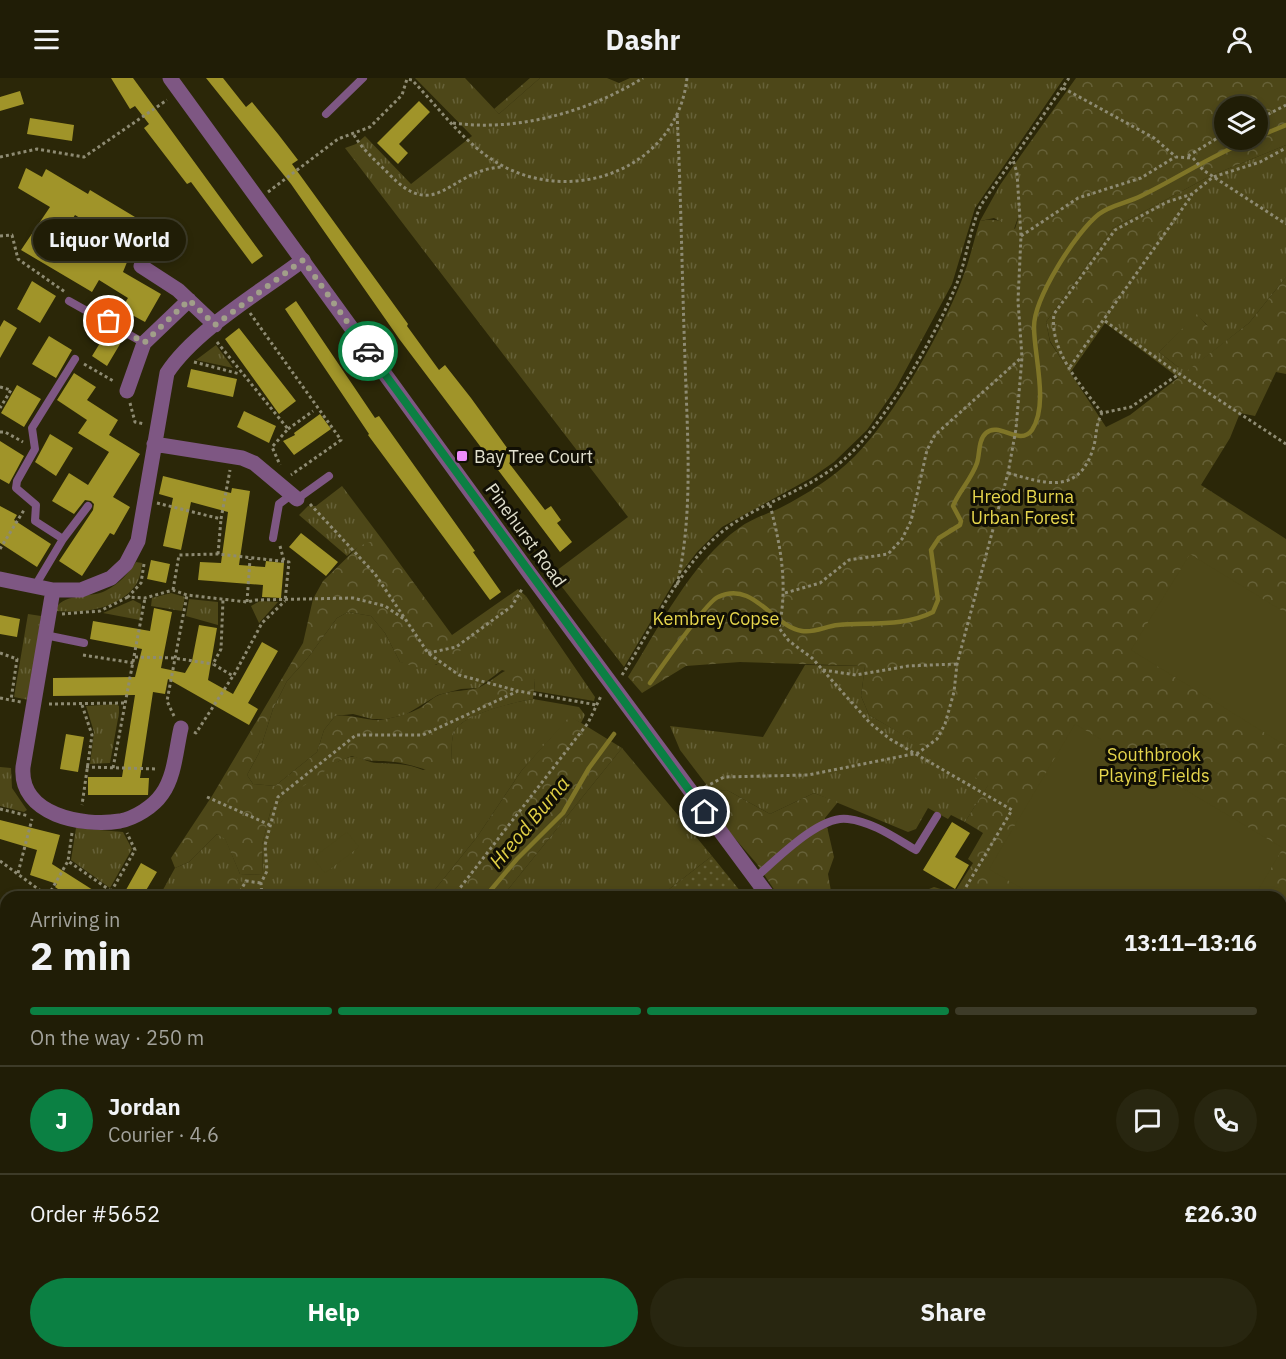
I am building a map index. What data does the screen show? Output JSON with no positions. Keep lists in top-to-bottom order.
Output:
{
  "streets": {
    "street": ["Pinehurst Road"]
  },
  "water": ["Hreod Burna"],
  "parks": ["Hreod Burna Urban Forest", "Kembrey Copse", "Southbrook Playing Fields"],
  "places": {
    "other": ["Liquor World"],
    "transit": ["Bay Tree Court"]
  },
  "page": {
    "header": "Dashr",
    "bubble": "Liquor World",
    "heading": ["2 min", "Arriving in", "13:11–13:16"],
    "panel": [
      "Jordan",
      "Courier · 4.6",
      "Order #5652",
      "£26.30"
    ],
    "bar": "On the way · 250 m",
    "round": "J",
    "buttons": ["Help", "Share"]
  }
}
